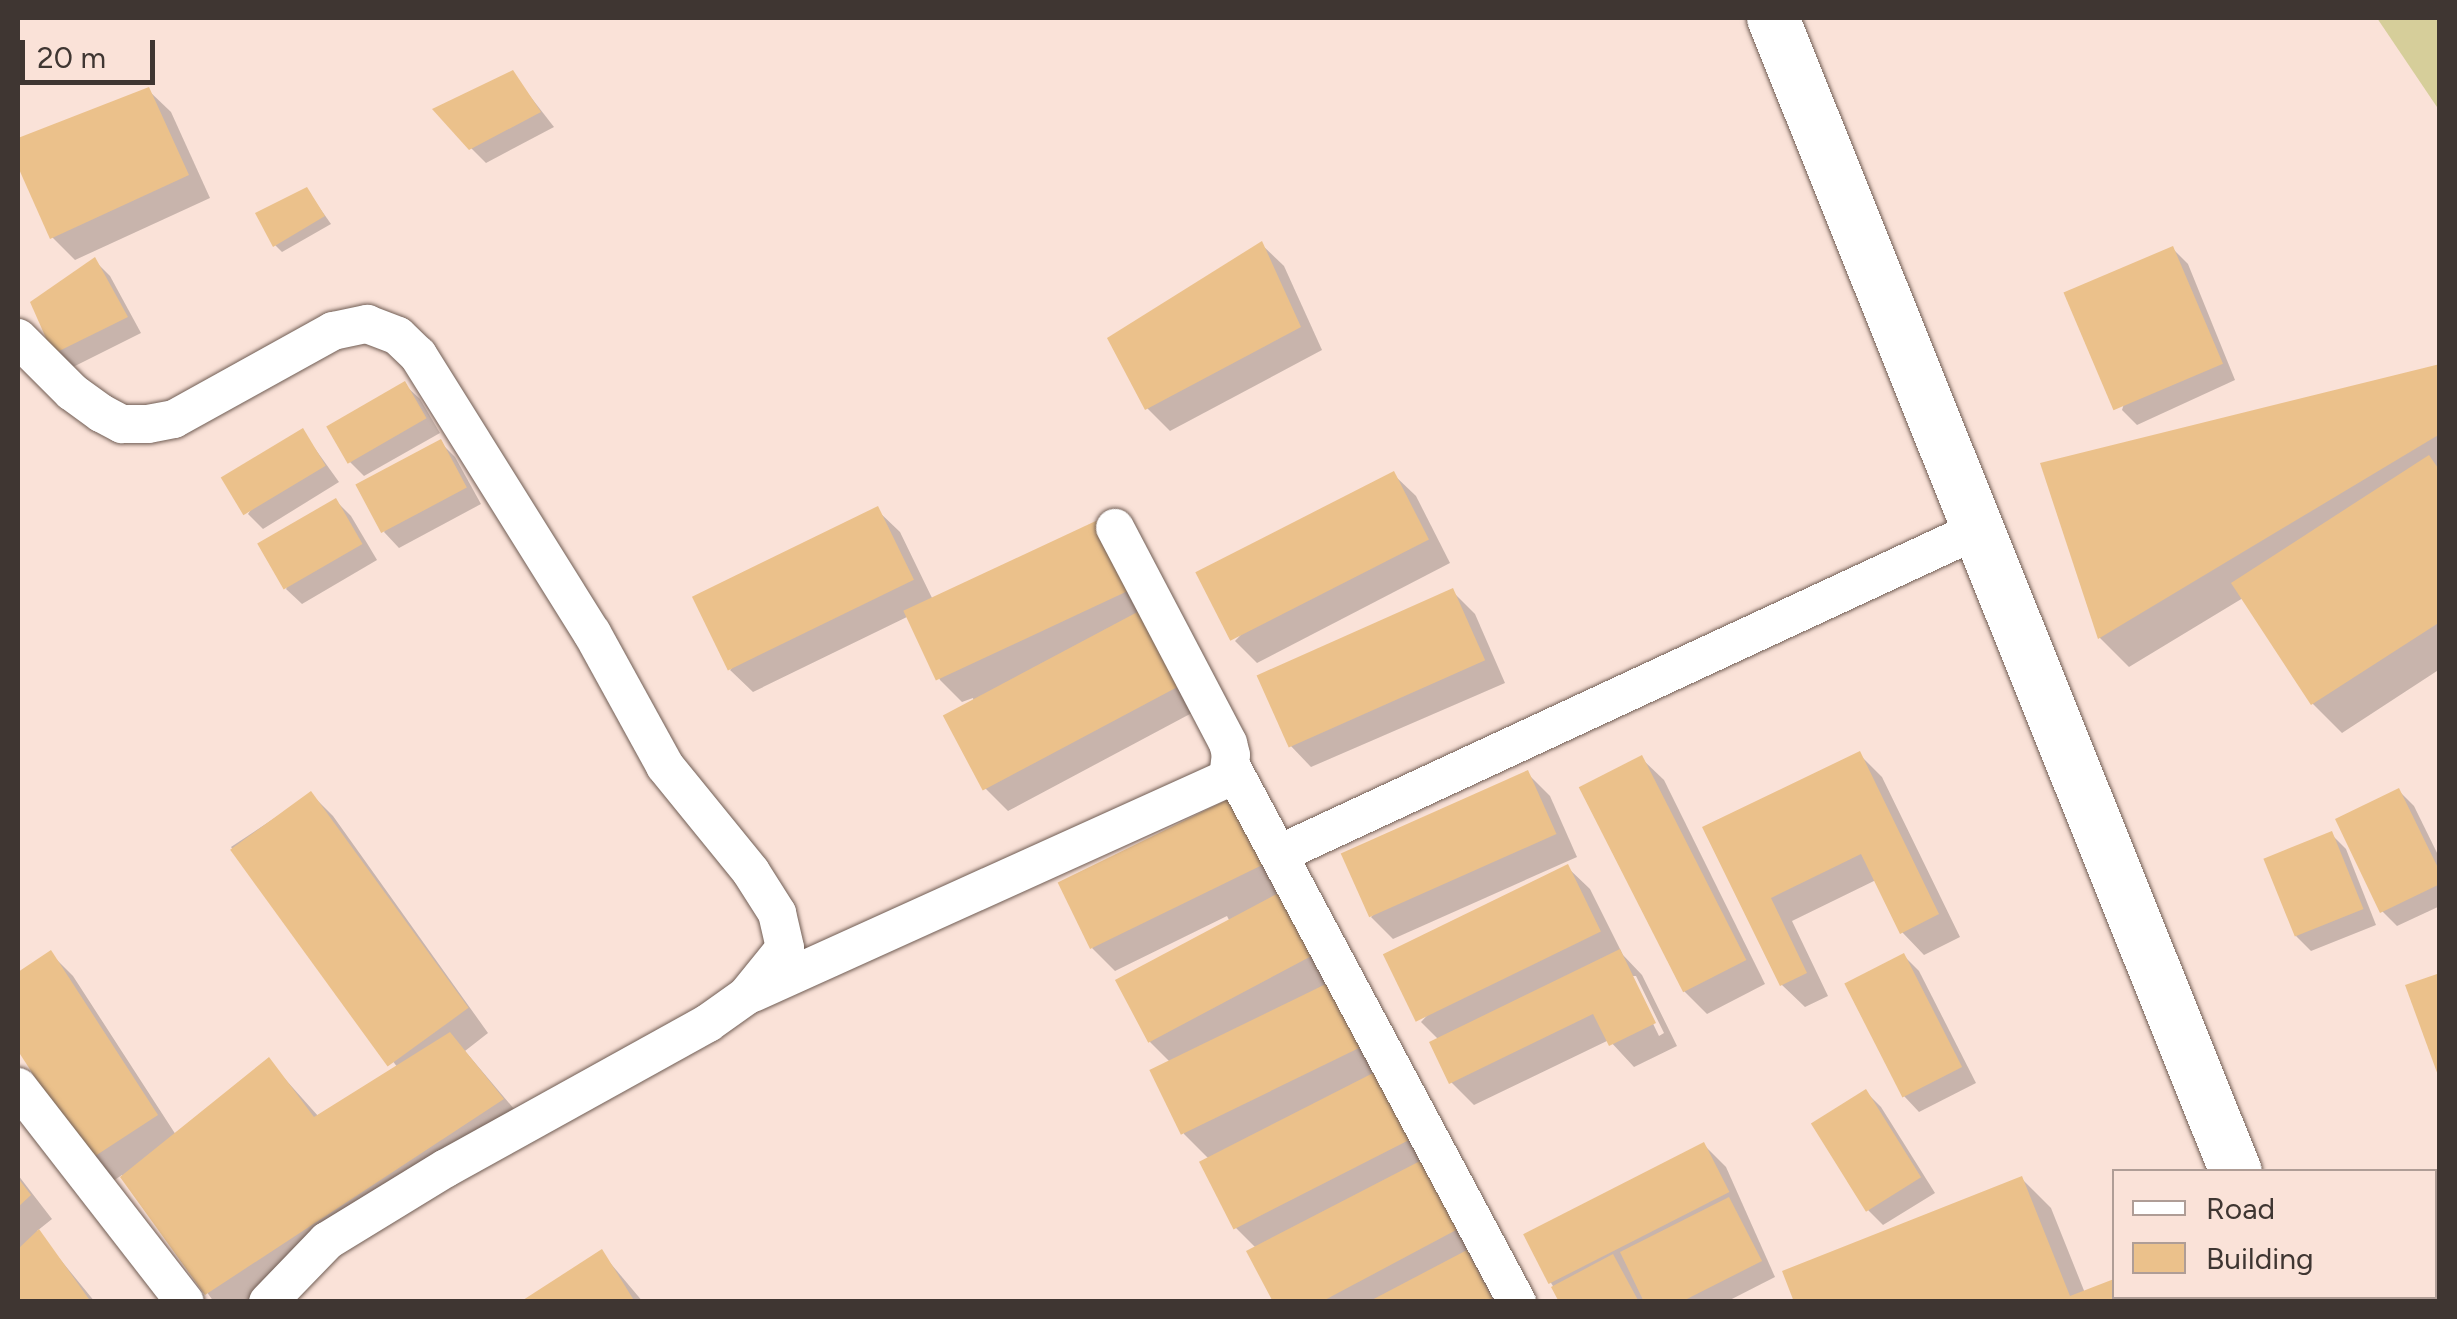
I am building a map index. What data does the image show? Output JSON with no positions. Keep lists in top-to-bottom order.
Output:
{
  "legend": ["Road", "Building"],
  "scale_bar": "20 m"
}
